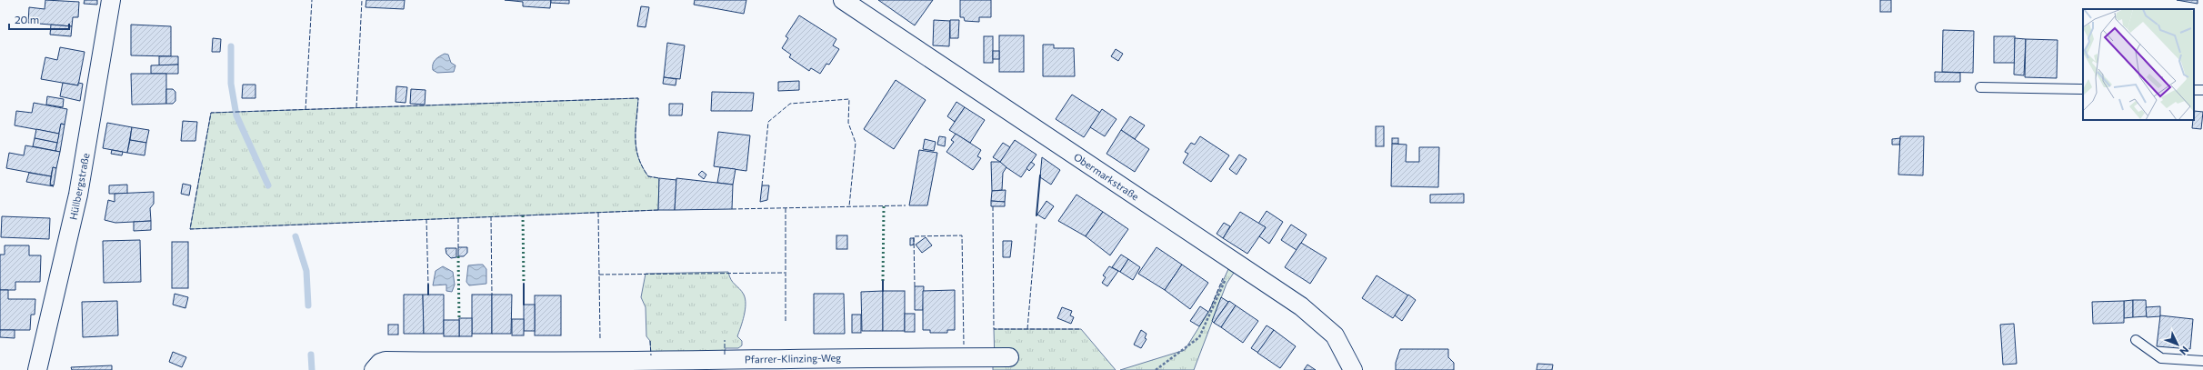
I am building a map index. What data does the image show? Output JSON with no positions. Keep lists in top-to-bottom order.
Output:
{
  "streets": {
    "street": ["Obermarkstraße", "Hüllbergstraße", "Pfarrer-Klinzing-Weg"]
  },
  "scale_bar": "20 m",
  "north": "bottom right"
}
